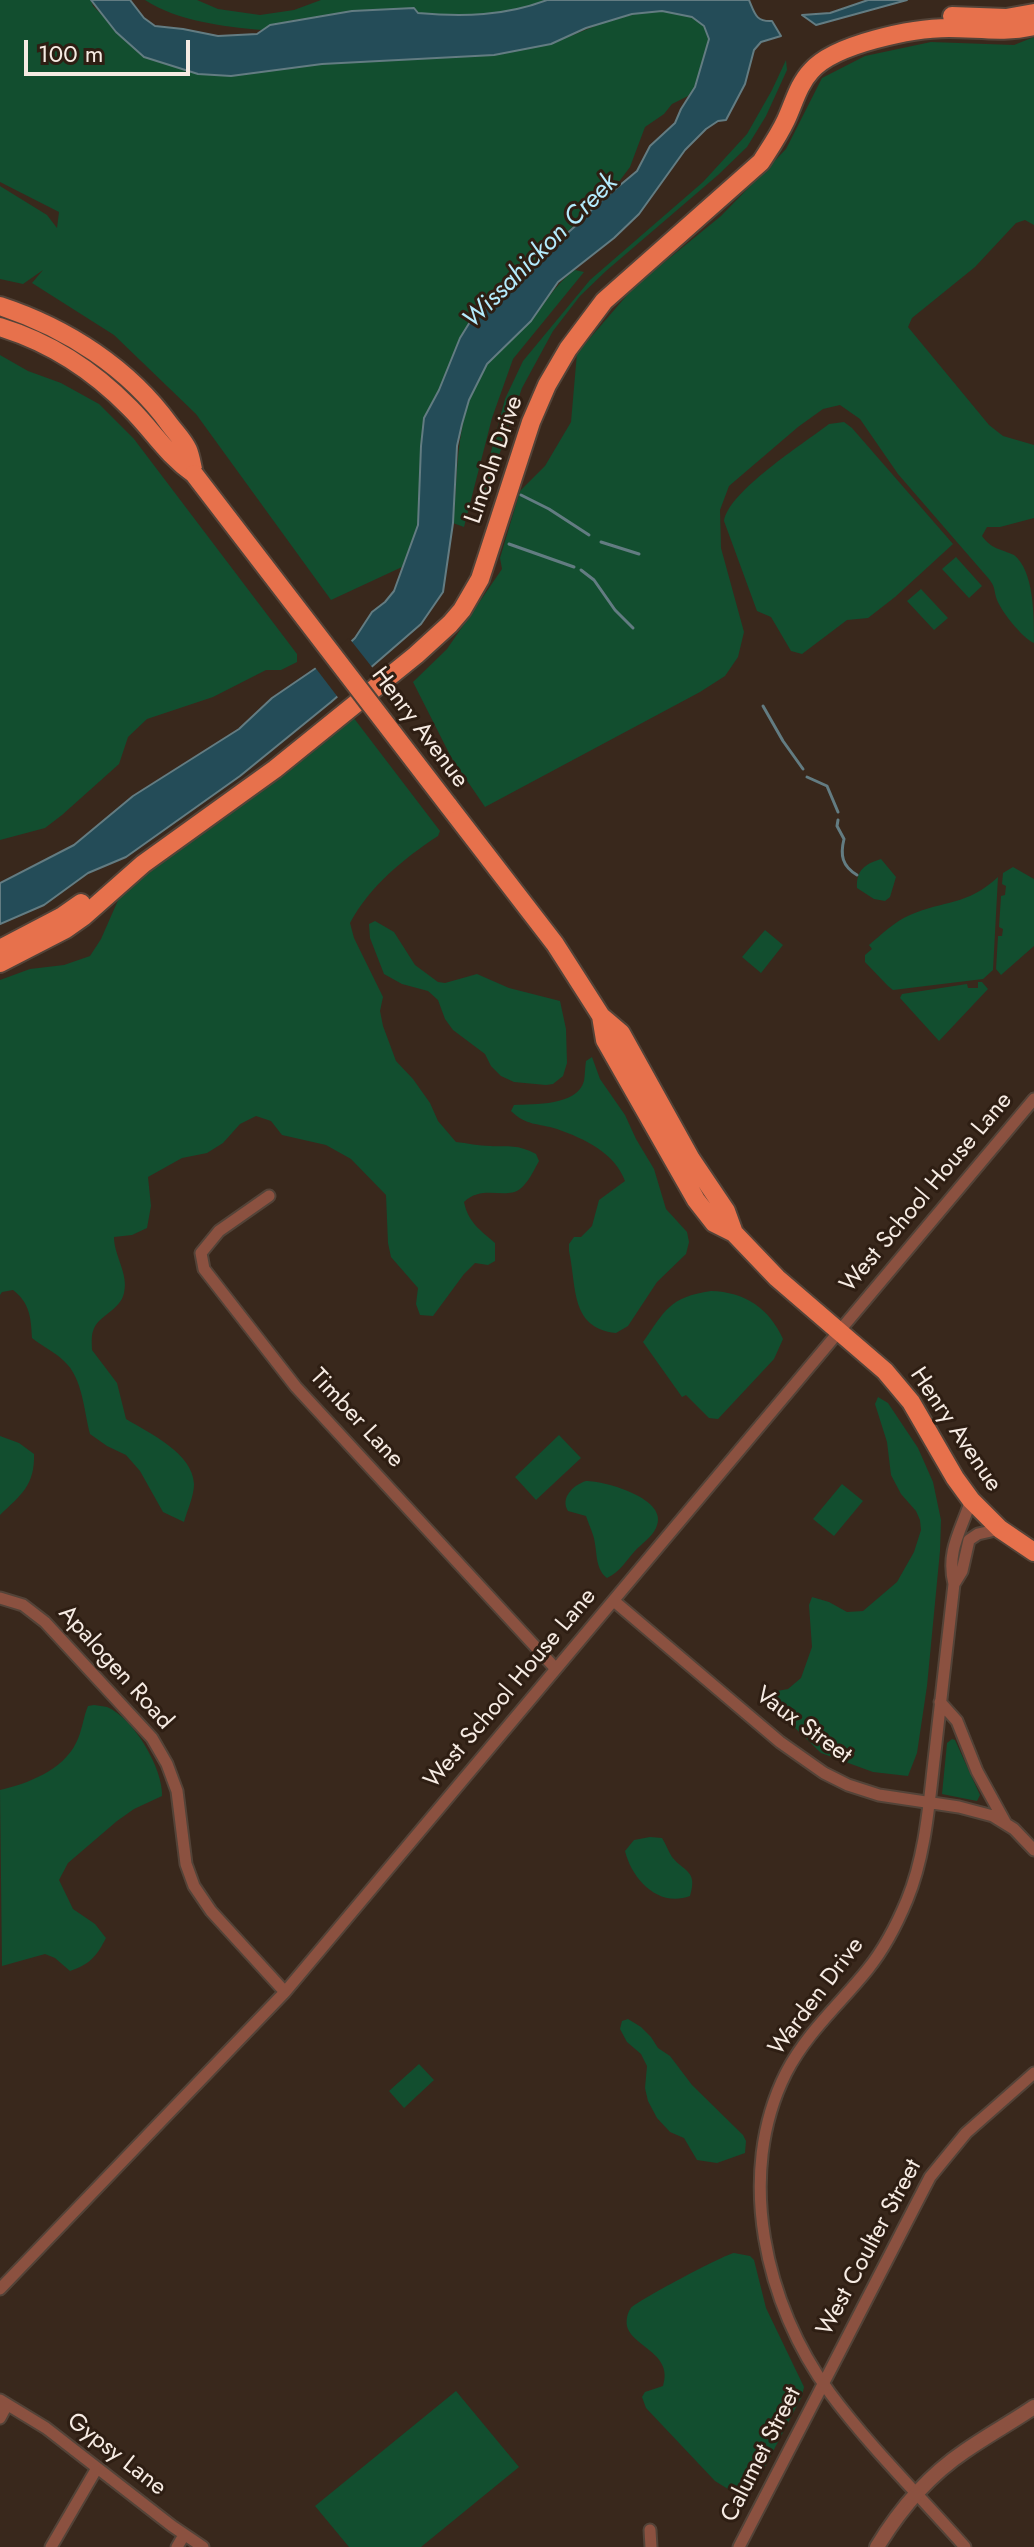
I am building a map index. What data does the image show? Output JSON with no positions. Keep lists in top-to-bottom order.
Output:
{
  "streets": {
    "main road": ["Lincoln Drive", "Henry Avenue"],
    "street": [
      "West School House Lane",
      "Timber Lane",
      "Apalogen Road",
      "Vaux Street",
      "Warden Drive",
      "West Coulter Street",
      "Gypsy Lane",
      "Calumet Street"
    ]
  },
  "crossings": [
    ["Henry Avenue", "West School House Lane"],
    ["Henry Avenue", "Warden Drive"],
    ["West School House Lane", "Timber Lane"],
    ["West School House Lane", "Apalogen Road"],
    ["West School House Lane", "Vaux Street"],
    ["Vaux Street", "Warden Drive"],
    ["Warden Drive", "West Coulter Street"],
    ["Warden Drive", "Calumet Street"],
    ["West Coulter Street", "Calumet Street"]
  ],
  "water": ["Wissahickon Creek"],
  "scale_bar": "100 m"
}
